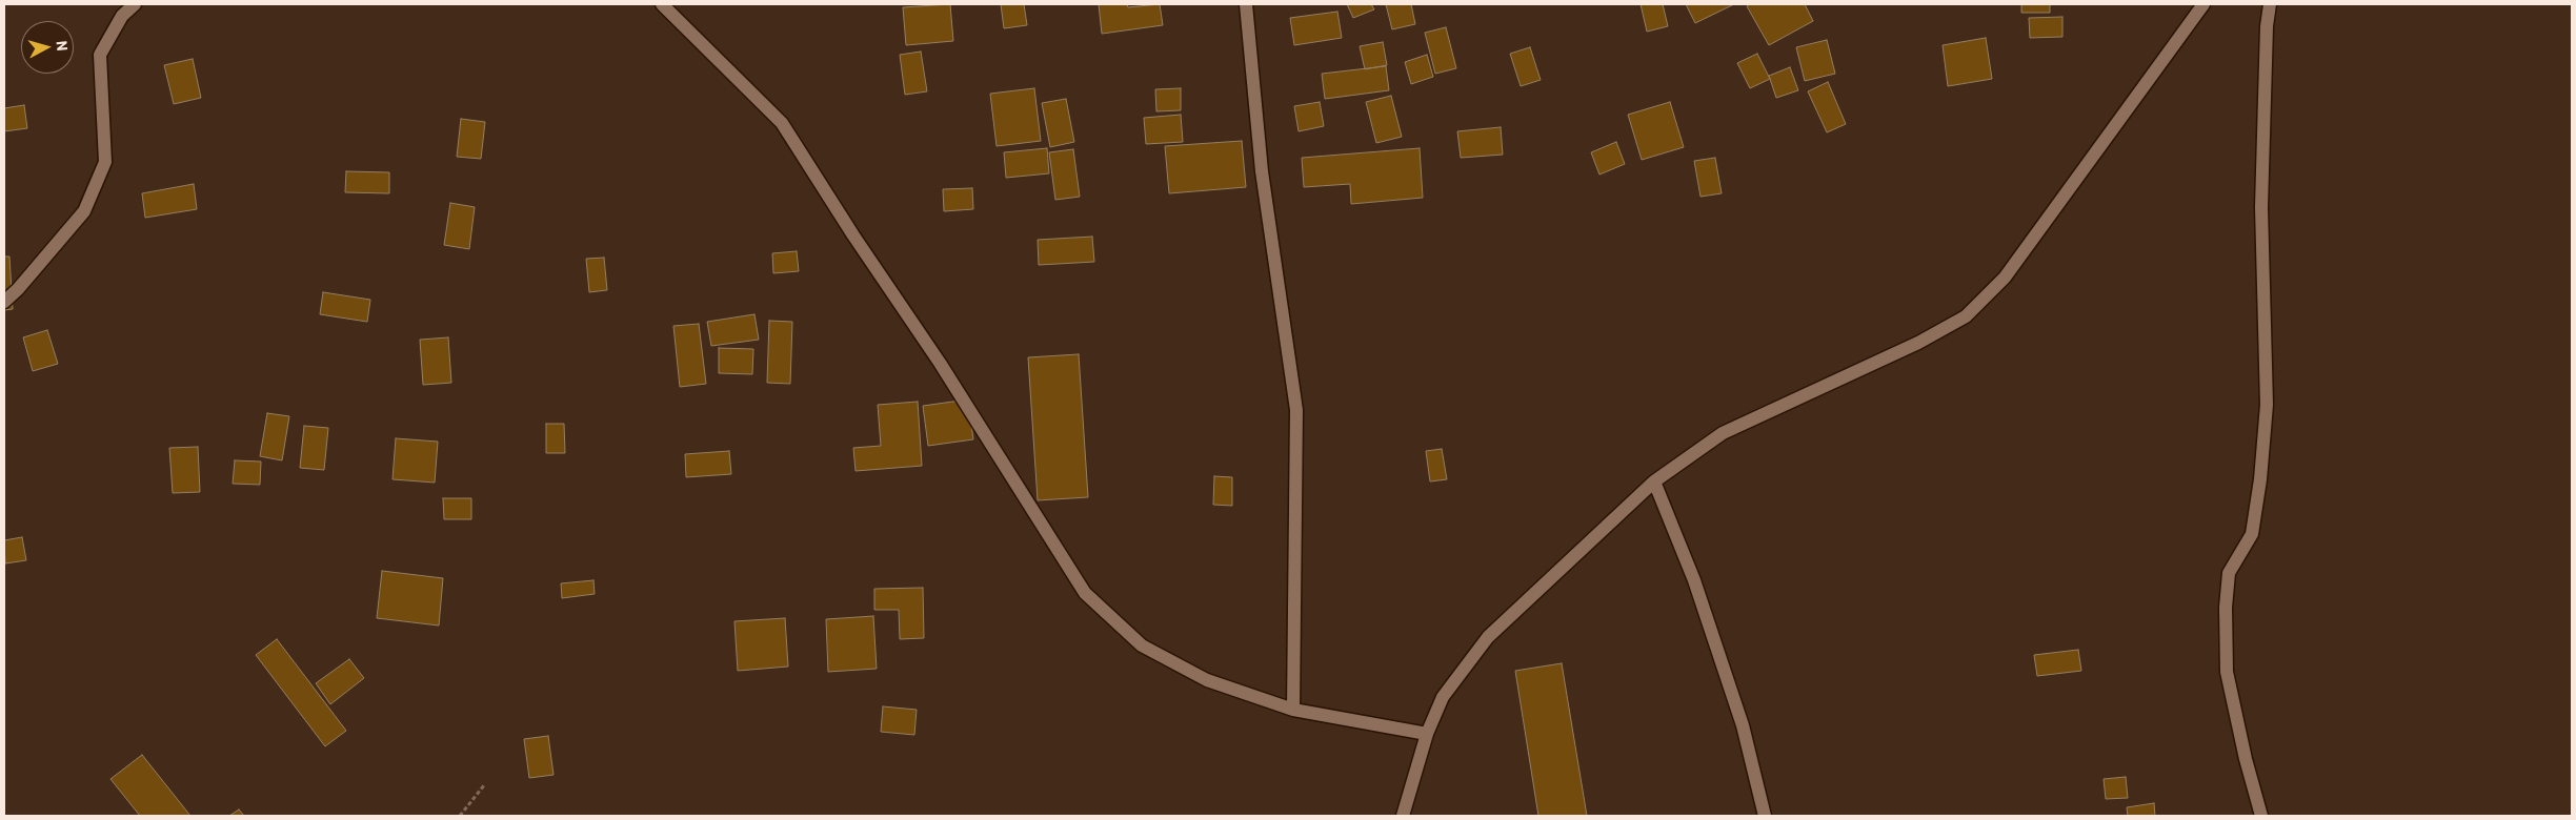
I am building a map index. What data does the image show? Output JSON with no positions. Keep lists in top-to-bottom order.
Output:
{
  "north": "right"
}
